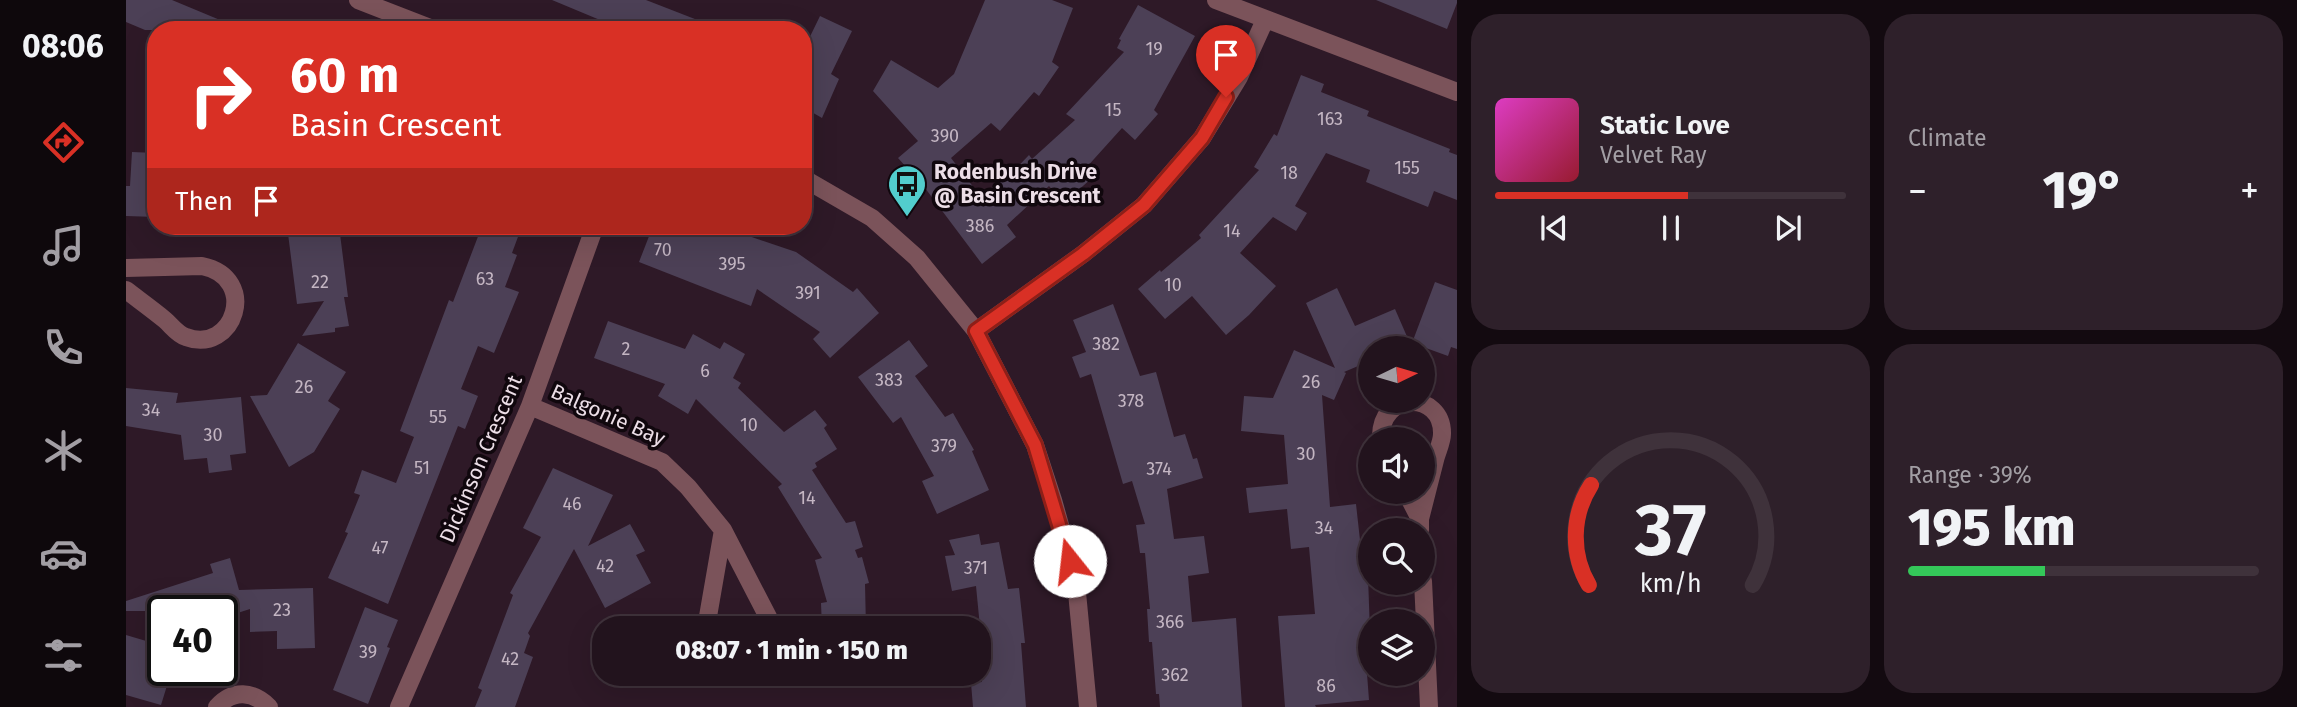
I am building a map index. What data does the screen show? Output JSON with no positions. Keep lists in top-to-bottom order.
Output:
{
  "streets": {
    "street": ["Balgonie Bay", "Dickinson Crescent"]
  },
  "crossings": [
    ["Balgonie Bay", "Dickinson Crescent"]
  ],
  "places": {
    "bus stop": ["Rodenbush Drive @ Basin Crescent"]
  },
  "house_numbers": [
    "19",
    "15",
    "163",
    "390",
    "155",
    "18",
    "386",
    "14",
    "70",
    "395",
    "63",
    "22",
    "10",
    "391",
    "382",
    "2",
    "6",
    "383",
    "26",
    "26",
    "378",
    "34",
    "55",
    "10",
    "30",
    "379",
    "30",
    "51",
    "374",
    "14",
    "46",
    "34",
    "47",
    "42",
    "371",
    "23",
    "366",
    "39",
    "42",
    "362",
    "86"
  ],
  "north": "right",
  "page": {
    "tabs": "08:06",
    "tile": [
      "Climate",
      ["Range · 39%", "195 km"]
    ],
    "turn": ["60 m", "Basin Crescent"],
    "song": ["Static Love", "Velvet Ray"],
    "heat": ["−", "19°", "+"],
    "then": "Then",
    "limit": "40",
    "trip": "08:07 · 1 min · 150 m",
    "gauge": ["37", "km/h"]
  }
}
